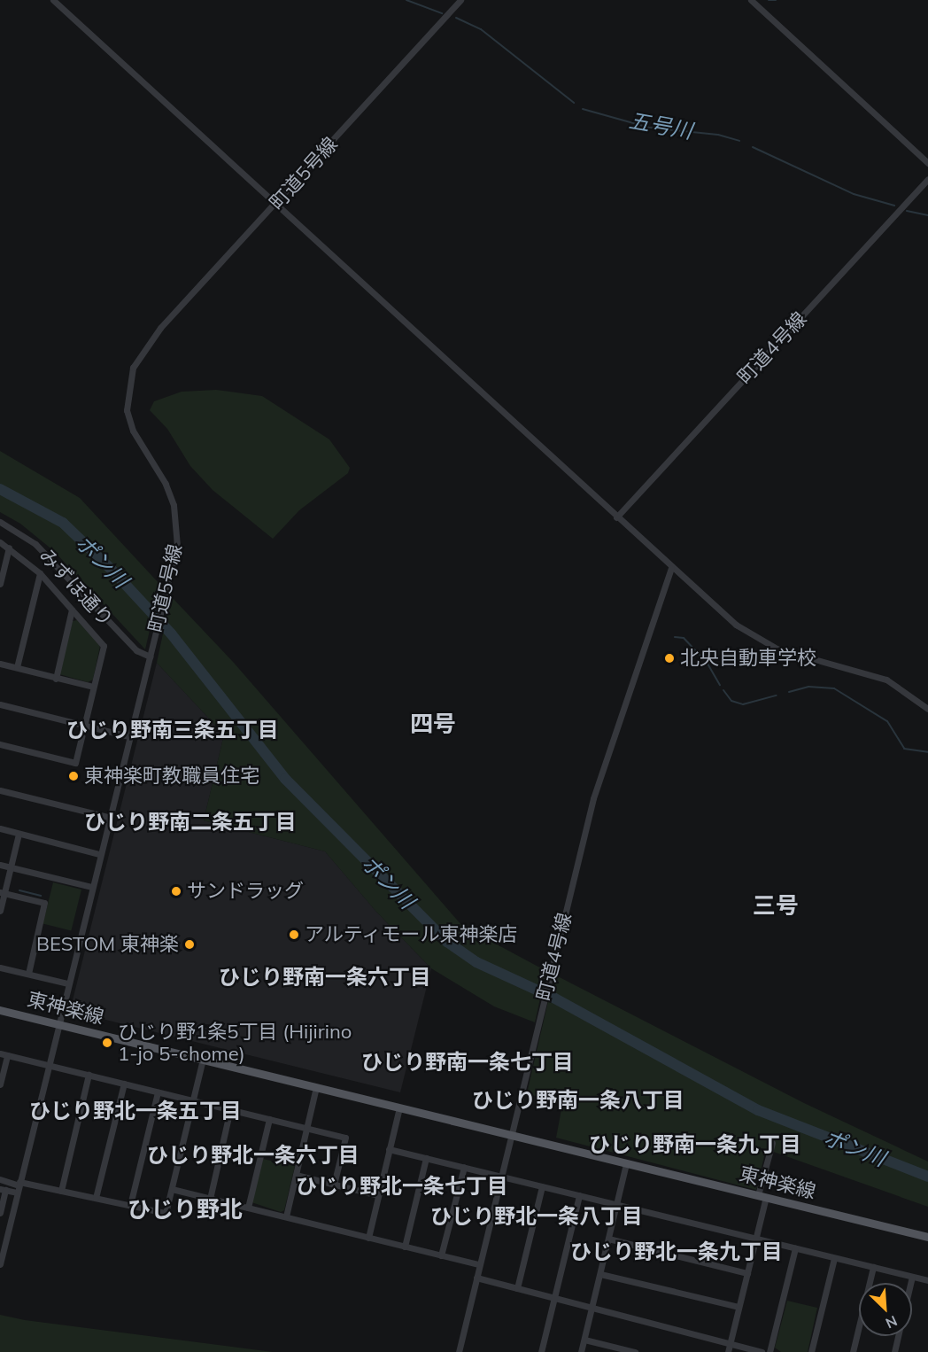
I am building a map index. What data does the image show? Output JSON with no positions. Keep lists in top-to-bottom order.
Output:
{
  "streets": {
    "main road": ["東神楽線"],
    "street": ["町道5号線", "町道4号線", "みずほ通り"]
  },
  "crossings": [
    ["町道5号線", "みずほ通り"],
    ["町道5号線", "東神楽線"],
    ["町道4号線", "東神楽線"]
  ],
  "districts": [
    "四号",
    "ひじり野南三条五丁目",
    "ひじり野南二条五丁目",
    "三号",
    "ひじり野南一条六丁目",
    "ひじり野南一条七丁目",
    "ひじり野南一条八丁目",
    "ひじり野北一条五丁目",
    "ひじり野南一条九丁目",
    "ひじり野北一条六丁目",
    "ひじり野北一条七丁目",
    "ひじり野北",
    "ひじり野北一条八丁目",
    "ひじり野北一条九丁目"
  ],
  "water": ["五号川", "ポン川"],
  "places": [
    "北央自動車学校",
    "東神楽町教職員住宅",
    "サンドラッグ",
    "アルティモール東神楽店",
    "BESTOM 東神楽",
    "ひじり野1条5丁目 (Hijirino 1-jo 5-chome)"
  ],
  "north": "bottom right"
}
